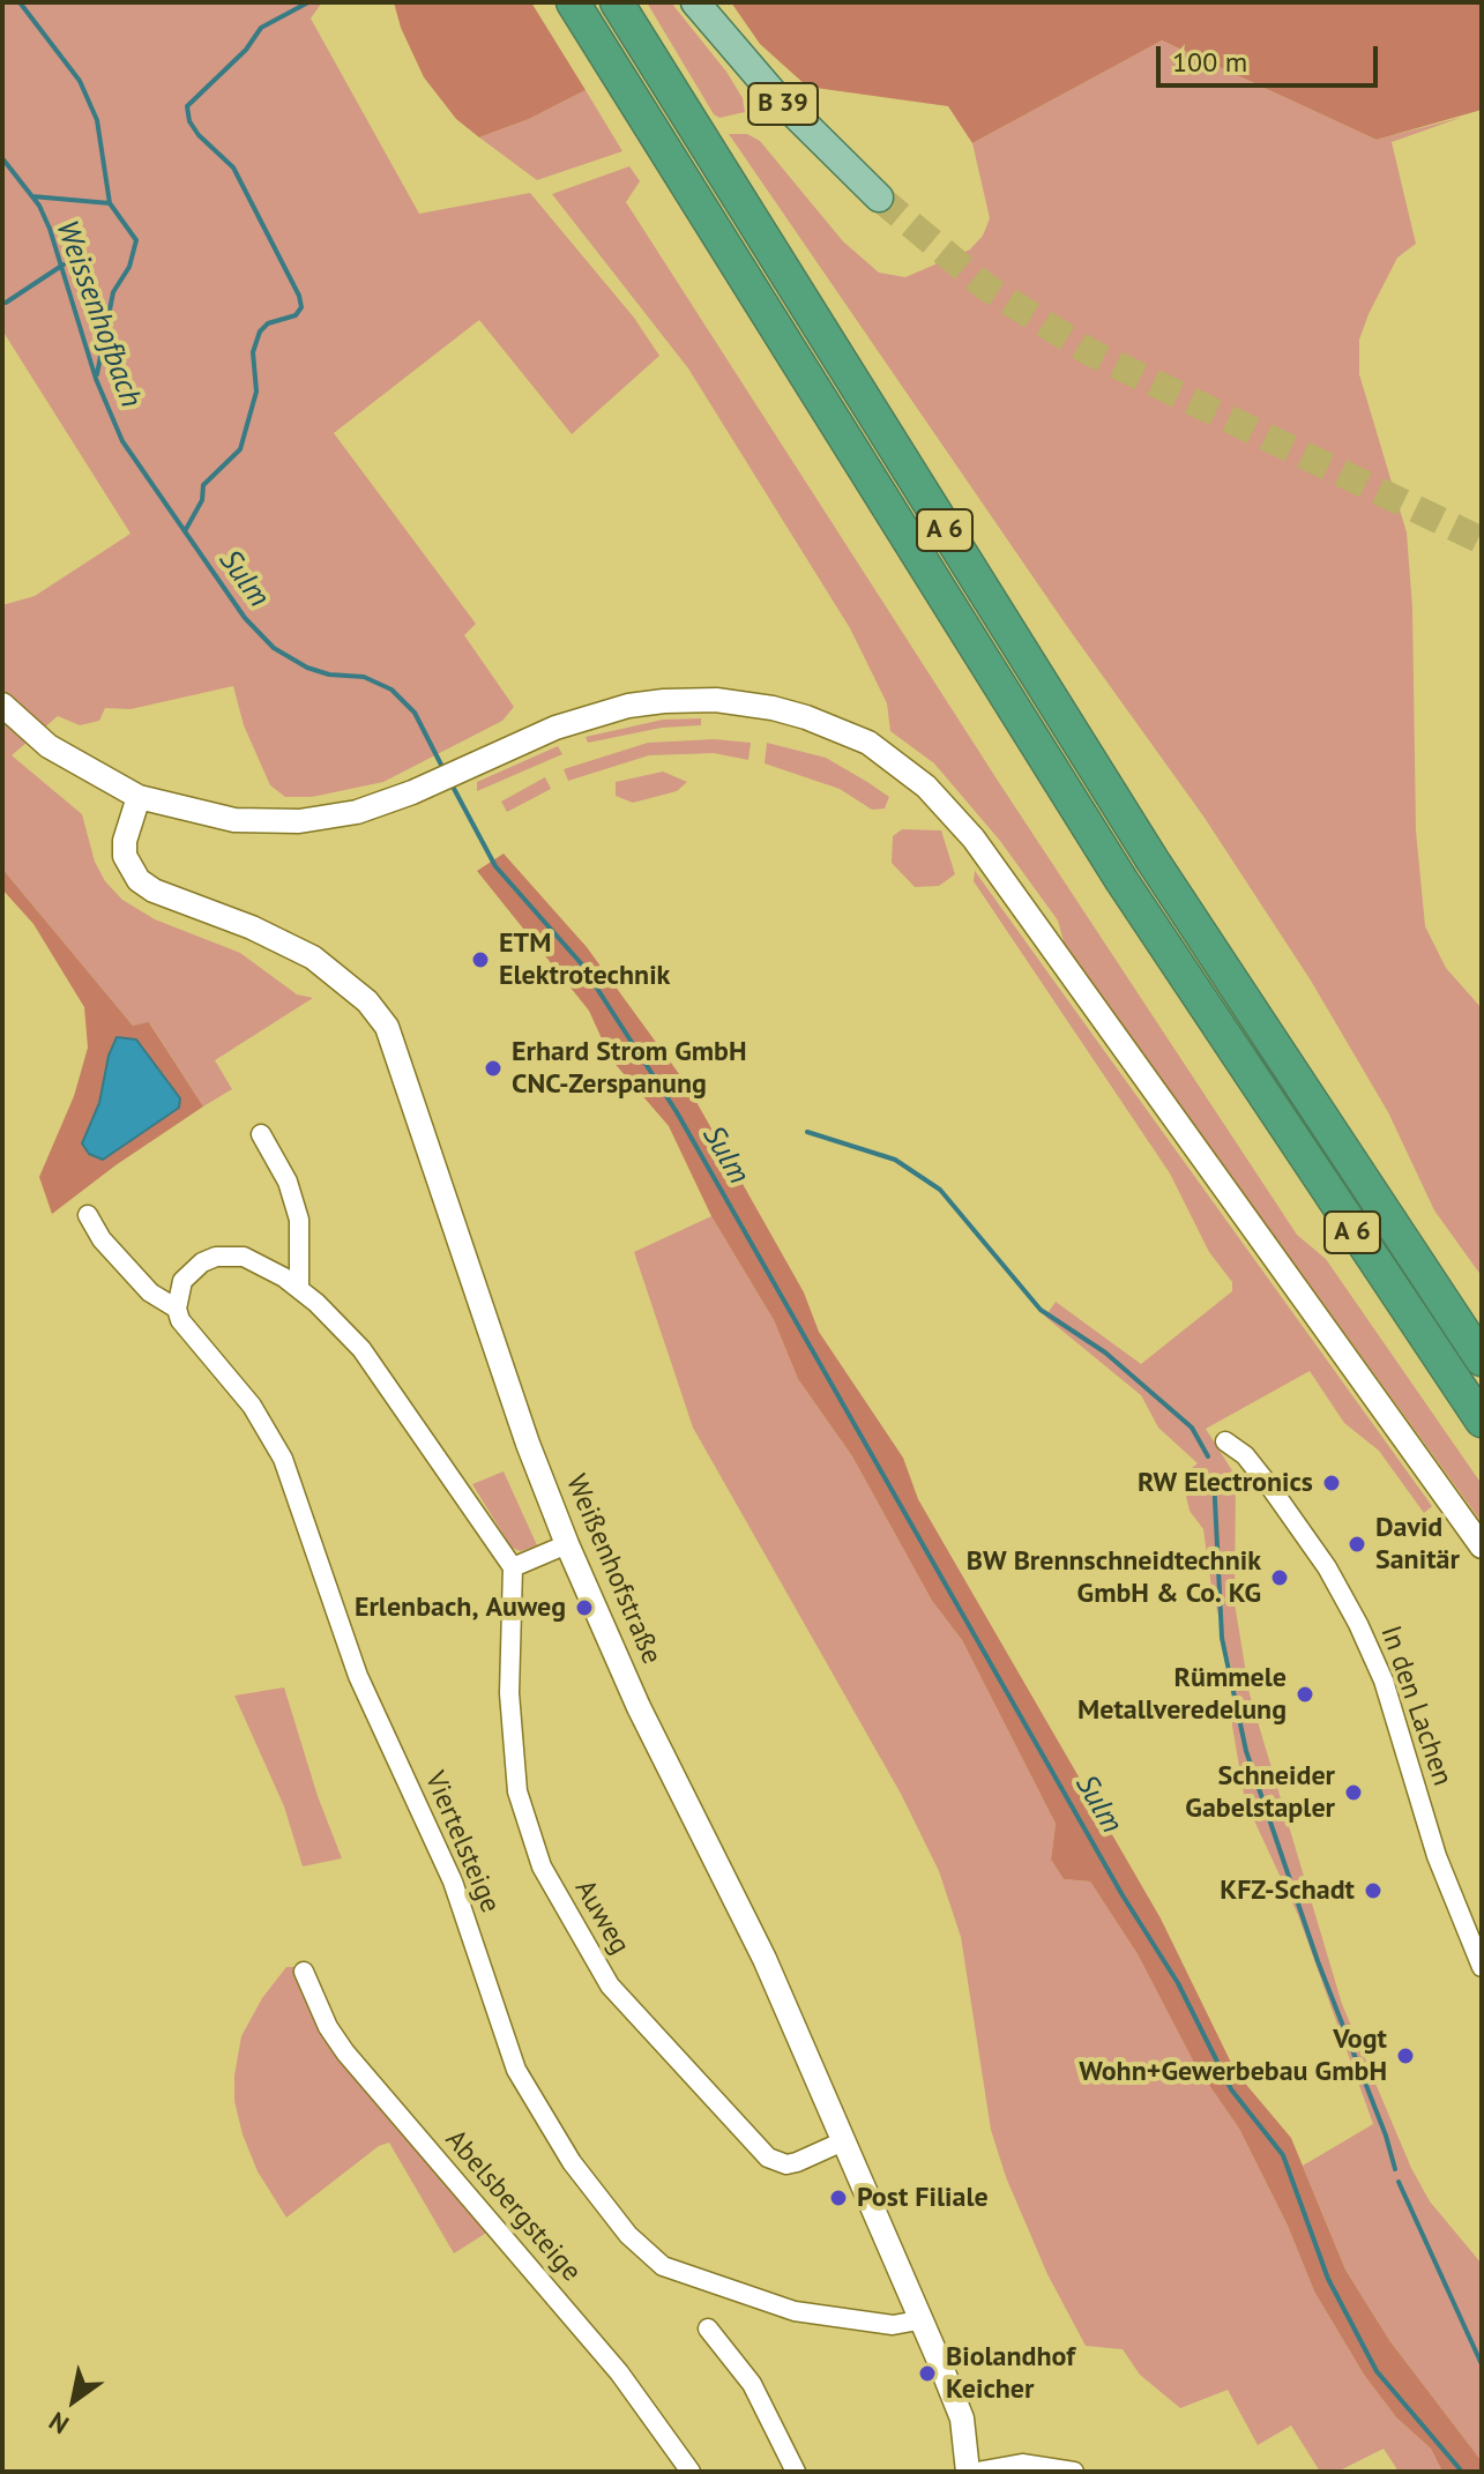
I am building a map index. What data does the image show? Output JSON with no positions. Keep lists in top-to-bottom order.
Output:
{
  "streets": {
    "highway": ["A 6"],
    "main road": ["B 39"],
    "street": [
      "Weißenhofstraße",
      "In den Lachen",
      "Viertelsteige",
      "Auweg",
      "Abelsbergsteige"
    ]
  },
  "crossings": [
    ["Weißenhofstraße", "Viertelsteige"],
    ["Weißenhofstraße", "Auweg"]
  ],
  "water": ["Weissenhofbach", "Sulm"],
  "places": [
    "ETM Elektrotechnik",
    "Erhard Strom GmbH CNC-Zerspanung",
    "RW Electronics",
    "David Sanitär",
    "BW Brennschneidtechnik GmbH & Co. KG",
    "Erlenbach, Auweg",
    "Rümmele Metallveredelung",
    "Schneider Gabelstapler",
    "KFZ-Schadt",
    "Vogt Wohn+Gewerbebau GmbH",
    "Post Filiale",
    "Biolandhof Keicher"
  ],
  "scale_bar": "100 m",
  "north": "bottom left"
}
